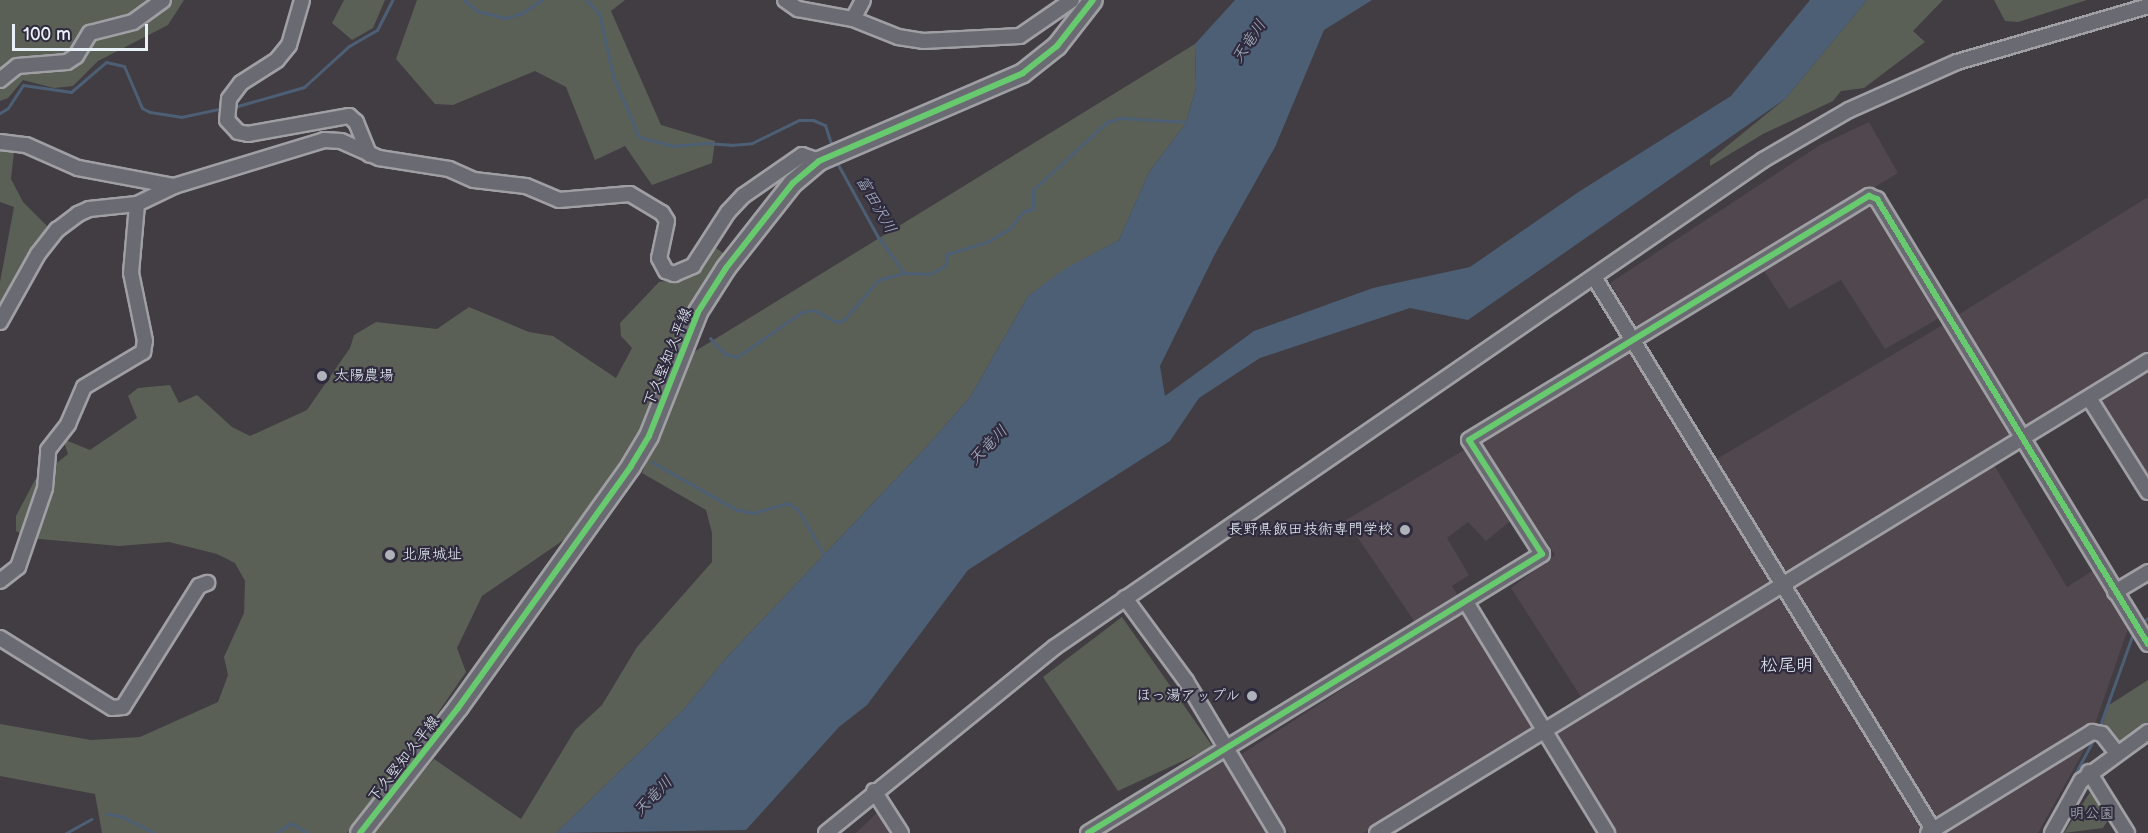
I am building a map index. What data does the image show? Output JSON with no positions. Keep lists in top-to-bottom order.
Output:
{
  "streets": {
    "main road": ["下久堅知久平線"]
  },
  "districts": ["松尾明"],
  "water": ["天竜川", "富田沢川"],
  "parks": ["明公園"],
  "places": [
    "太陽農場",
    "長野県飯田技術専門学校",
    "北原城址",
    "ほっ湯アップル"
  ],
  "scale_bar": "100 m"
}
